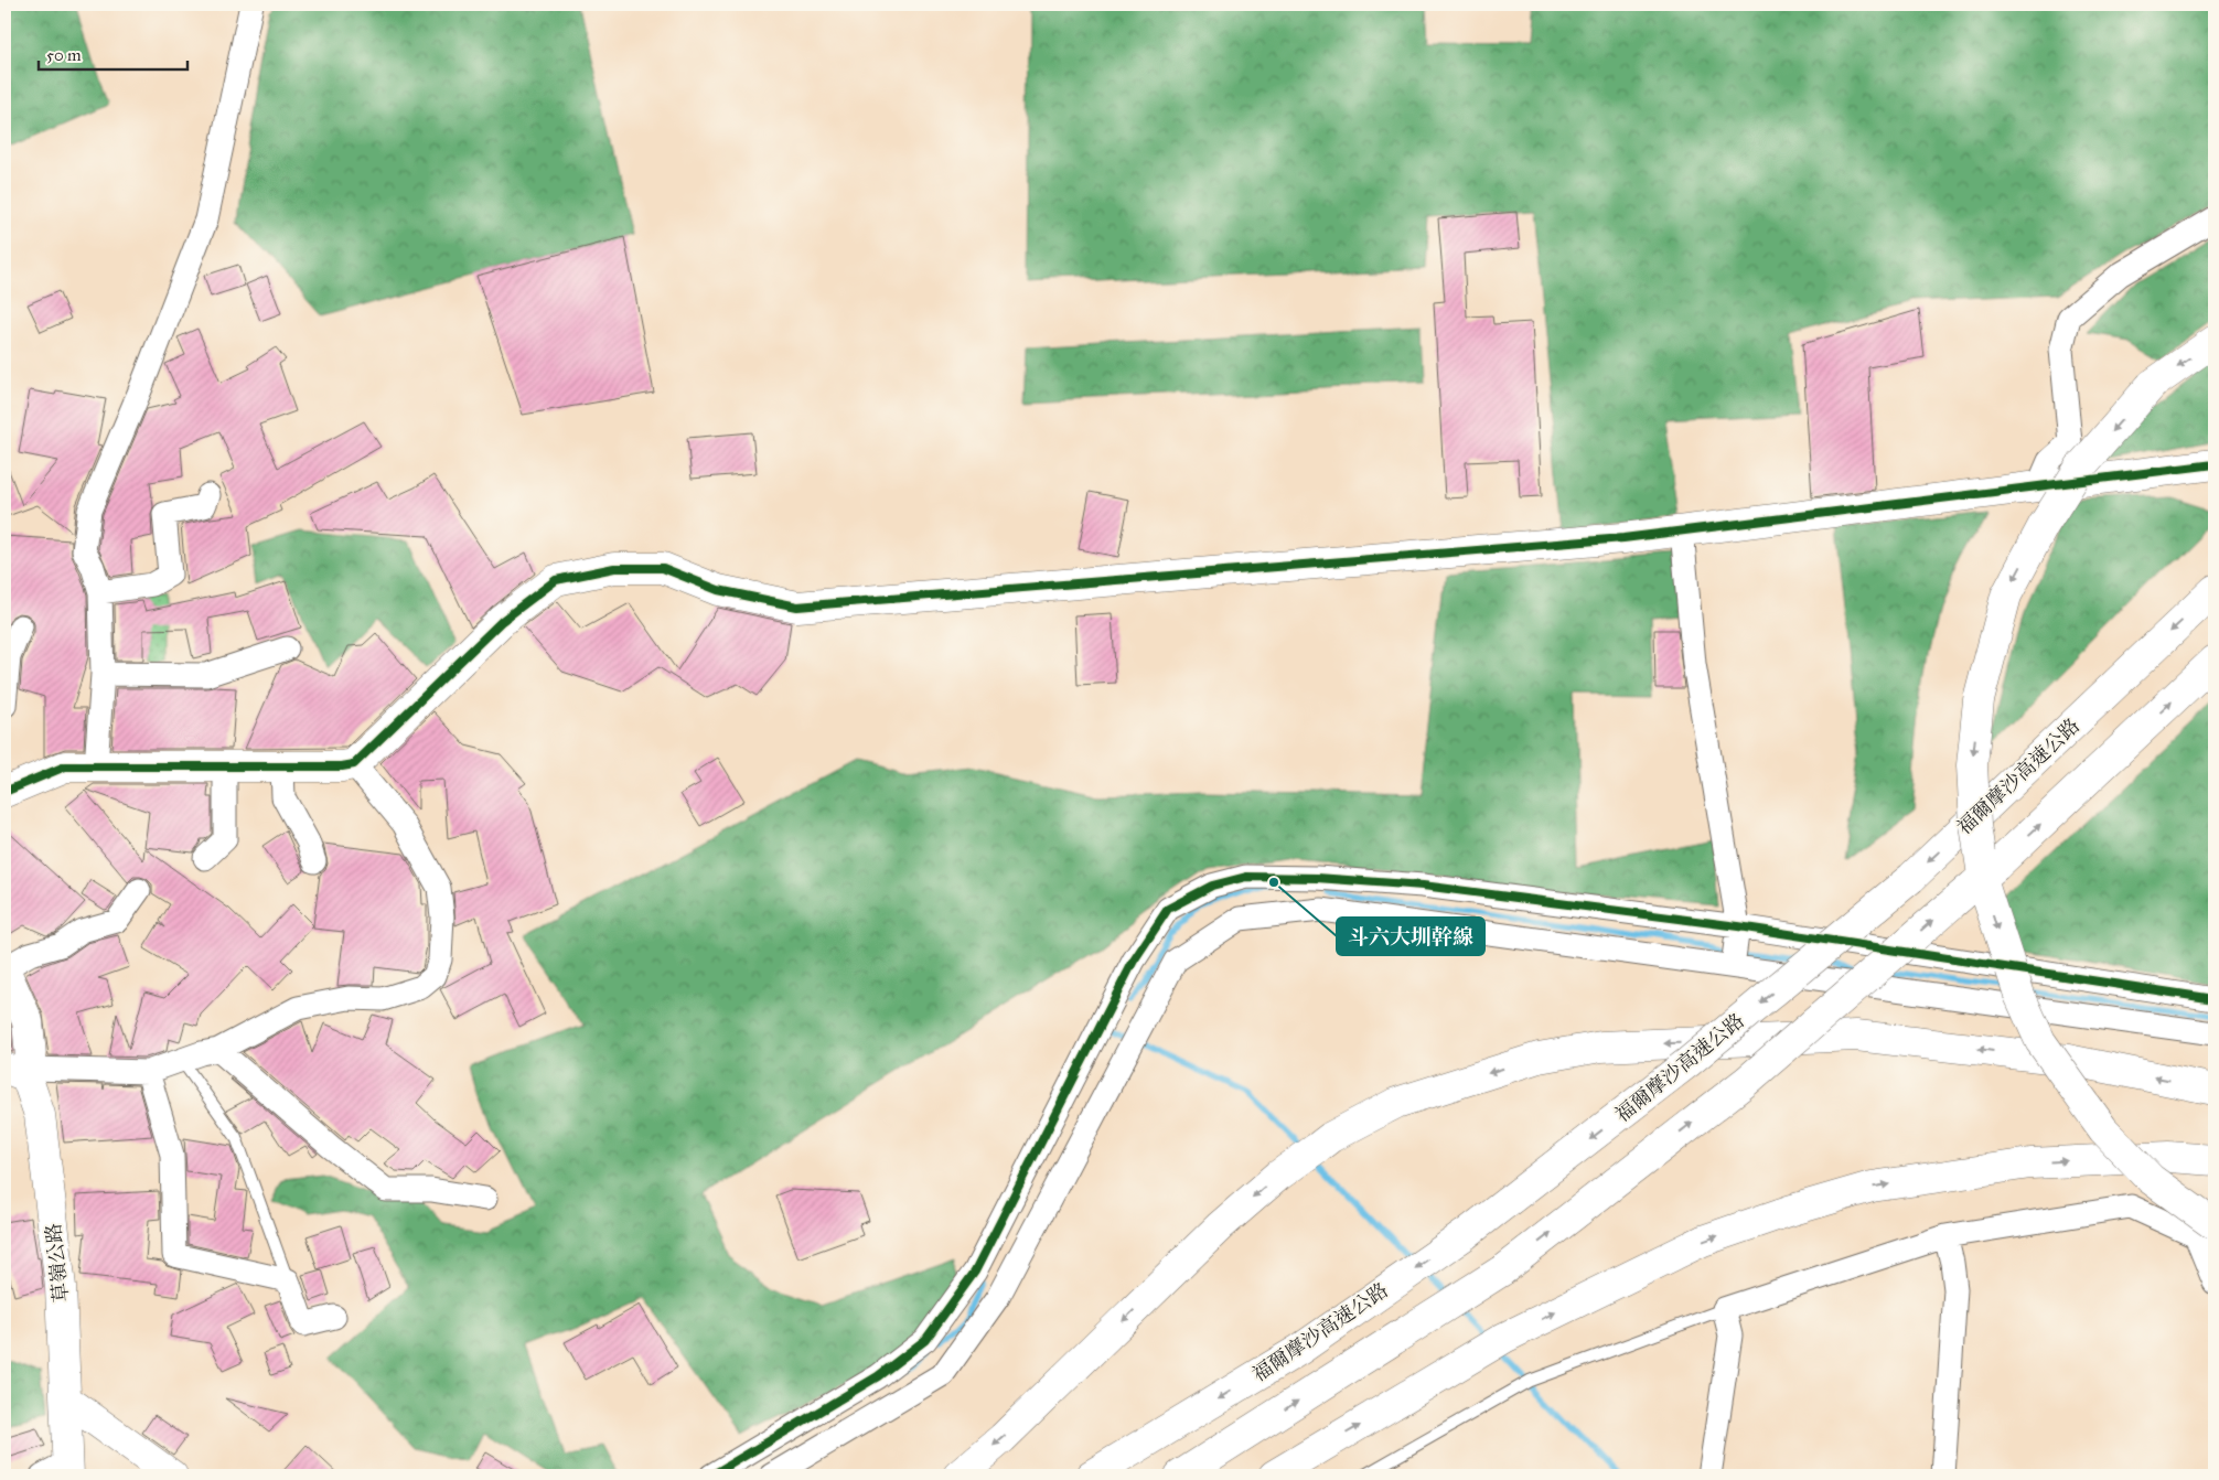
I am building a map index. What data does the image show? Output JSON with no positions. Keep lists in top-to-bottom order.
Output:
{
  "streets": {
    "main road": ["福爾摩沙高速公路", "草嶺公路"]
  },
  "places": ["斗六大圳幹線"],
  "scale_bar": "50 m"
}
